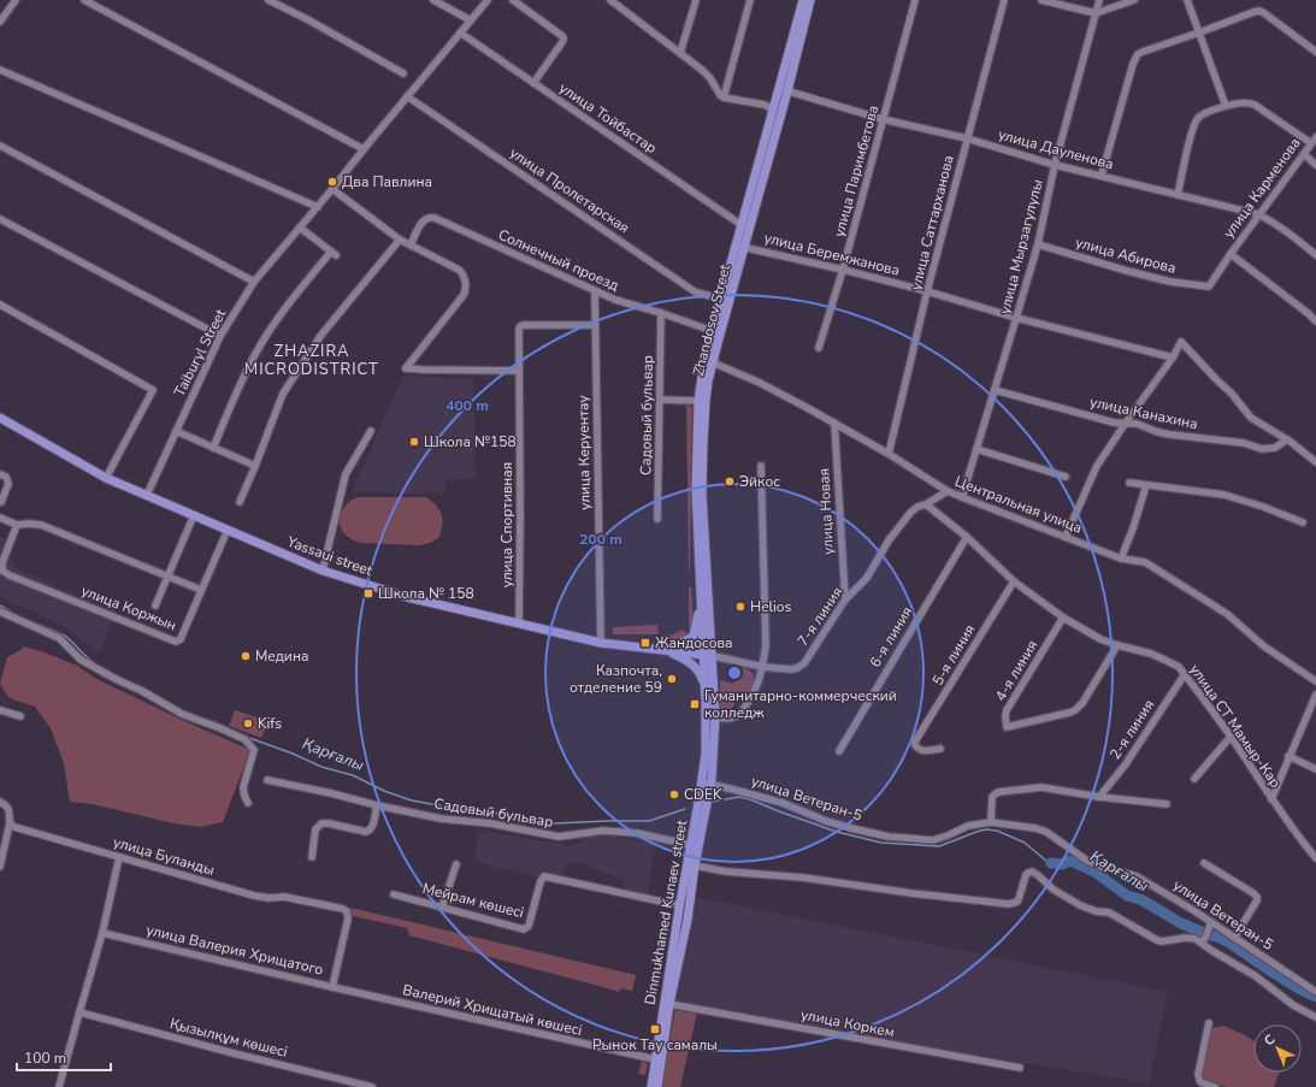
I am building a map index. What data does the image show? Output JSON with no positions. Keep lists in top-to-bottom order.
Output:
{
  "streets": {
    "main road": ["Zhandosov Street", "Yassaui street", "Dinmukhamed Kunaev street"],
    "street": [
      "улица Тойбастар",
      "улица Дауленова",
      "улица Паримбетова",
      "улица Карменова",
      "улица Пролетарская",
      "улица Саттарханова",
      "улица Мырзагулулы",
      "улица Беремжанова",
      "улица Абирова",
      "Солнечный проезд",
      "Taiburyl Street",
      "улица Канахина",
      "Садовый бульвар",
      "улица Керуентау",
      "Центральная улица",
      "улица Новая",
      "улица Спортивная",
      "улица Коржын",
      "7-я линия",
      "6-я линия",
      "5-я линия",
      "4-я линия",
      "улица СТ Мамыр-Кар",
      "2-я линия",
      "улица Ветеран-5",
      "улица Буланды",
      "Мейрам көшесі",
      "улица Валерия Хрищатого",
      "Валерий Хрищатый көшесі",
      "улица Коркем",
      "Қызылқұм көшесі"
    ]
  },
  "crossings": [
    ["улица Тойбастар", "Zhandosov Street"],
    ["улица Тойбастар", "Taiburyl Street"],
    ["улица Дауленова", "улица Паримбетова"],
    ["улица Дауленова", "улица Карменова"],
    ["улица Дауленова", "улица Саттарханова"],
    ["улица Дауленова", "улица Мырзагулулы"],
    ["улица Дауленова", "Zhandosov Street"],
    ["улица Паримбетова", "улица Беремжанова"],
    ["улица Карменова", "улица Абирова"],
    ["улица Пролетарская", "Zhandosov Street"],
    ["улица Пролетарская", "Taiburyl Street"],
    ["улица Саттарханова", "улица Беремжанова"],
    ["улица Саттарханова", "Центральная улица"],
    ["улица Мырзагулулы", "улица Беремжанова"],
    ["улица Мырзагулулы", "улица Абирова"],
    ["улица Мырзагулулы", "улица Канахина"],
    ["улица Мырзагулулы", "Центральная улица"],
    ["улица Беремжанова", "Zhandosov Street"],
    ["Солнечный проезд", "Zhandosov Street"],
    ["Солнечный проезд", "Садовый бульвар"],
    ["Солнечный проезд", "улица Керуентау"],
    ["Zhandosov Street", "Центральная улица"],
    ["Zhandosov Street", "Yassaui street"],
    ["Zhandosov Street", "7-я линия"],
    ["Zhandosov Street", "Dinmukhamed Kunaev street"],
    ["Taiburyl Street", "Yassaui street"],
    ["Садовый бульвар", "Dinmukhamed Kunaev street"],
    ["улица Керуентау", "улица Спортивная"],
    ["улица Керуентау", "Yassaui street"],
    ["Центральная улица", "улица Новая"],
    ["Центральная улица", "7-я линия"],
    ["улица Новая", "7-я линия"],
    ["улица Спортивная", "Yassaui street"],
    ["Yassaui street", "улица Коржын"],
    ["Yassaui street", "7-я линия"],
    ["Yassaui street", "Dinmukhamed Kunaev street"],
    ["7-я линия", "улица СТ Мамыр-Кар"],
    ["7-я линия", "Dinmukhamed Kunaev street"],
    ["6-я линия", "улица СТ Мамыр-Кар"],
    ["5-я линия", "улица СТ Мамыр-Кар"],
    ["4-я линия", "улица СТ Мамыр-Кар"],
    ["улица СТ Мамыр-Кар", "2-я линия"],
    ["улица Ветеран-5", "Dinmukhamed Kunaev street"],
    ["улица Буланды", "улица Валерия Хрищатого"],
    ["Мейрам көшесі", "Dinmukhamed Kunaev street"],
    ["Dinmukhamed Kunaev street", "Валерий Хрищатый көшесі"],
    ["Dinmukhamed Kunaev street", "улица Коркем"],
    ["улица Валерия Хрищатого", "Валерий Хрищатый көшесі"]
  ],
  "districts": ["ZHAZIRA MICRODISTRICT"],
  "water": ["Қарғалы"],
  "places": {
    "other": [
      "Два Павлина",
      "Школа №158",
      "Эйкос",
      "Helios",
      "Медина",
      "Казпочта, отделение 59",
      "Kifs",
      "CDEK"
    ],
    "transit": [
      "Школа № 158",
      "Жандосова",
      "Гуманитарно-коммерческий колледж",
      "Рынок Тау самалы"
    ]
  },
  "scale_bar": "100 m",
  "north": "top left",
  "rings": ["400 m", "200 m"]
}
